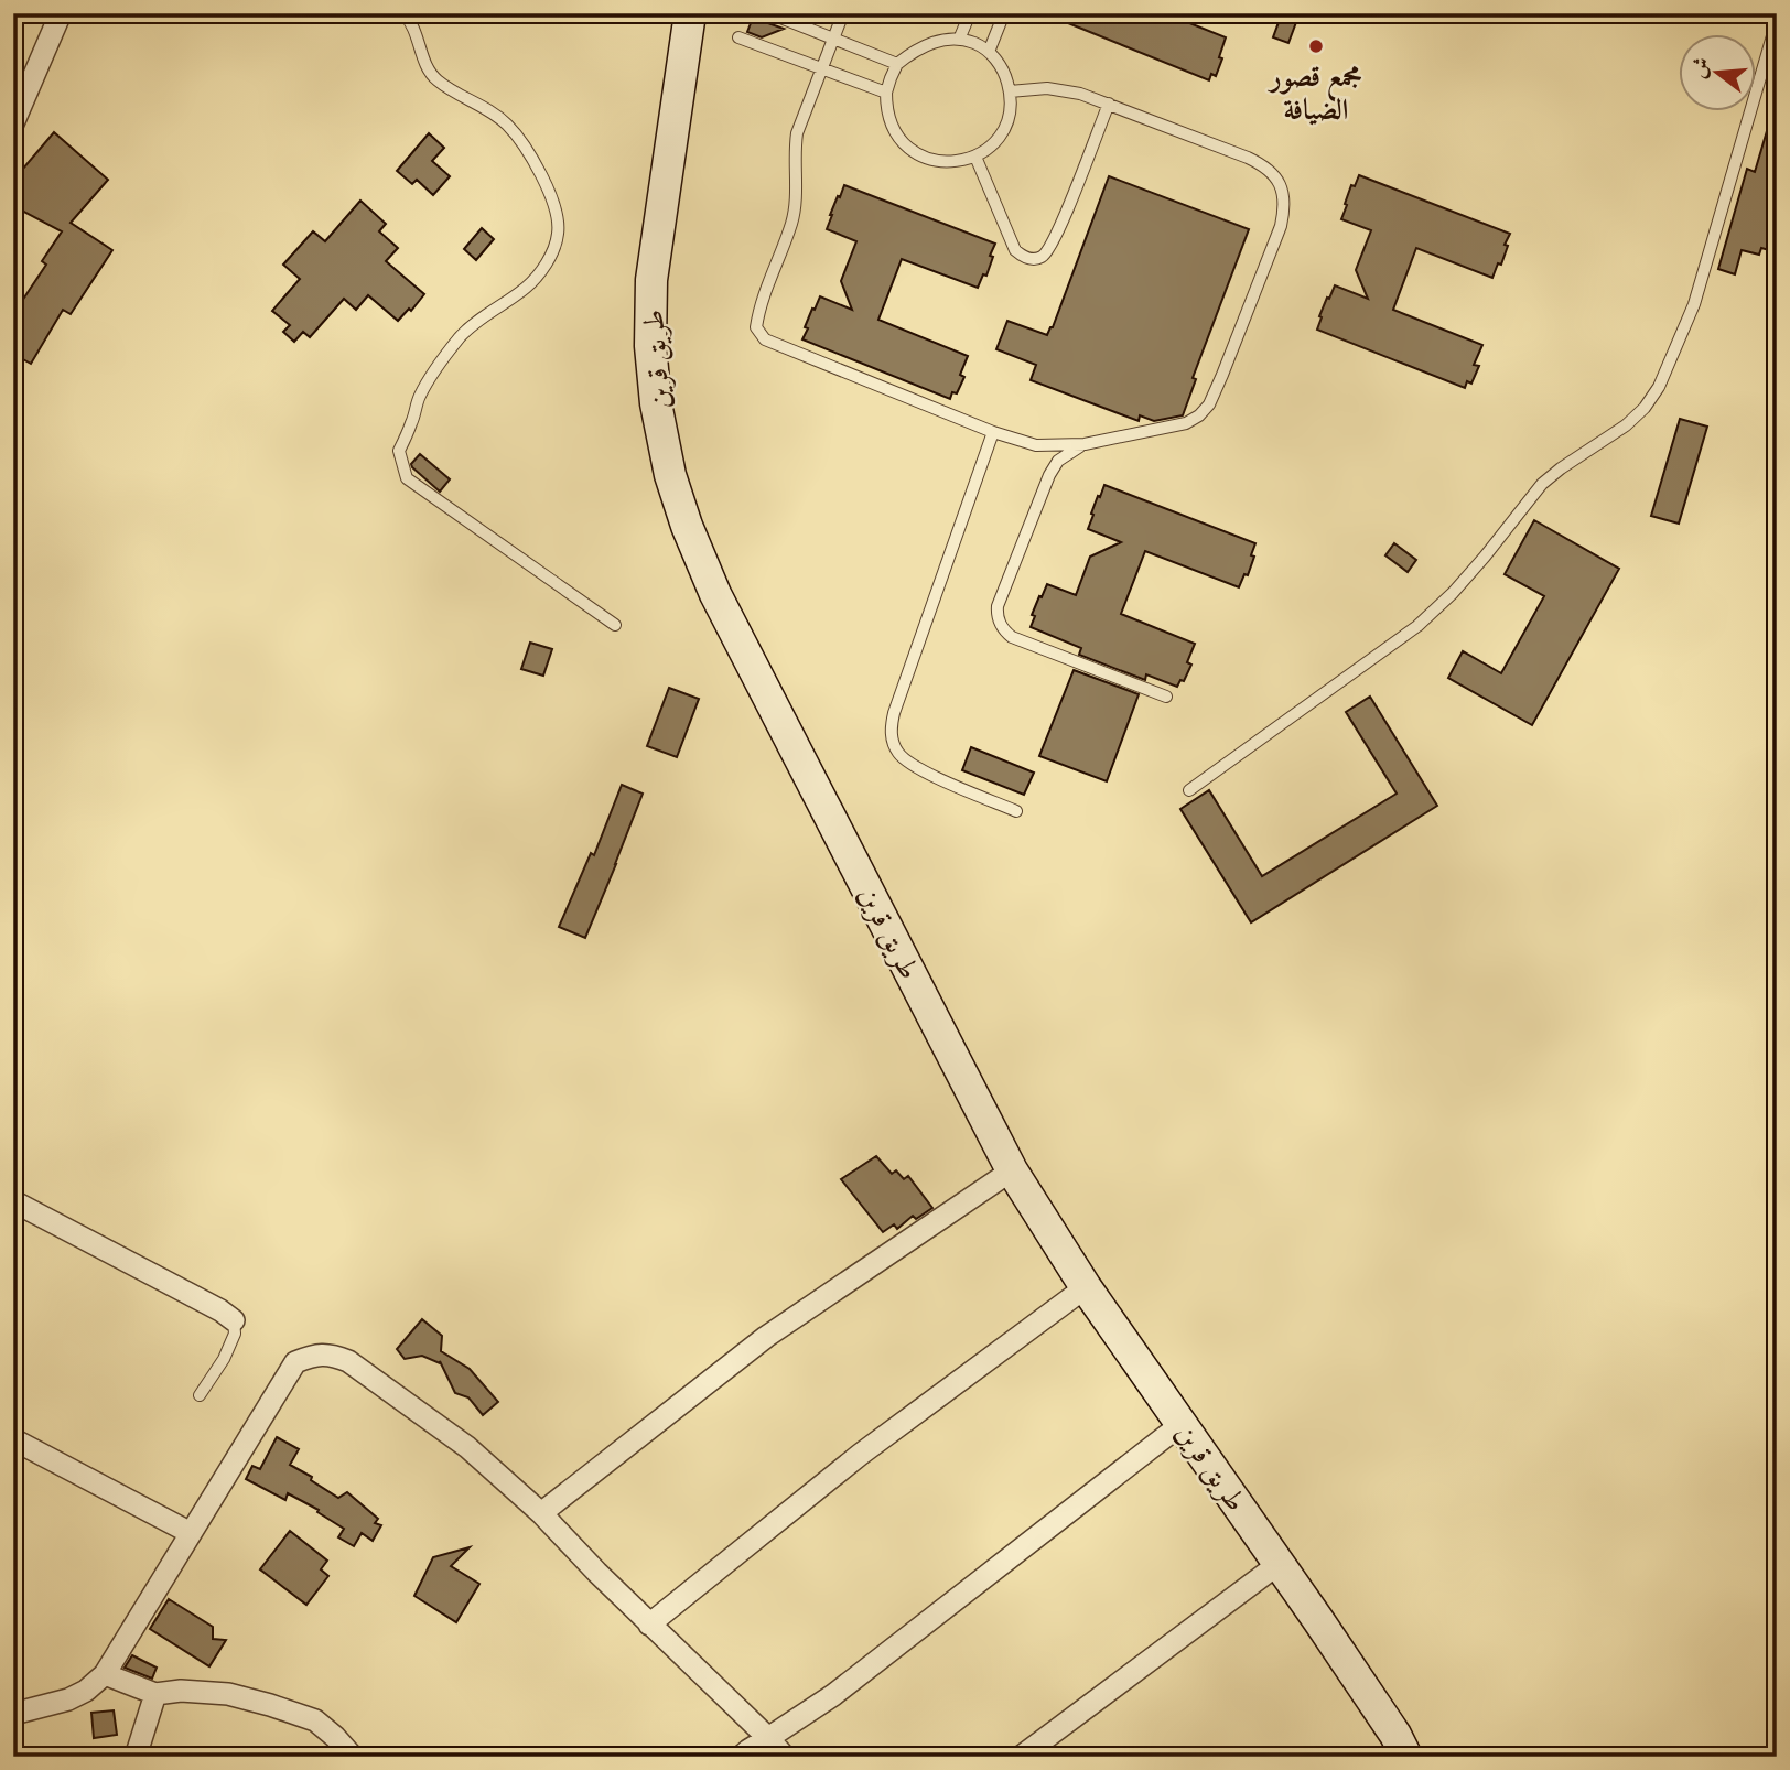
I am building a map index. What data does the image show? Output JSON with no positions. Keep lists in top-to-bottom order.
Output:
{
  "streets": {
    "street": ["طريق قرين"]
  },
  "places": ["مجمع قصور الضيافة"],
  "north": "left"
}
